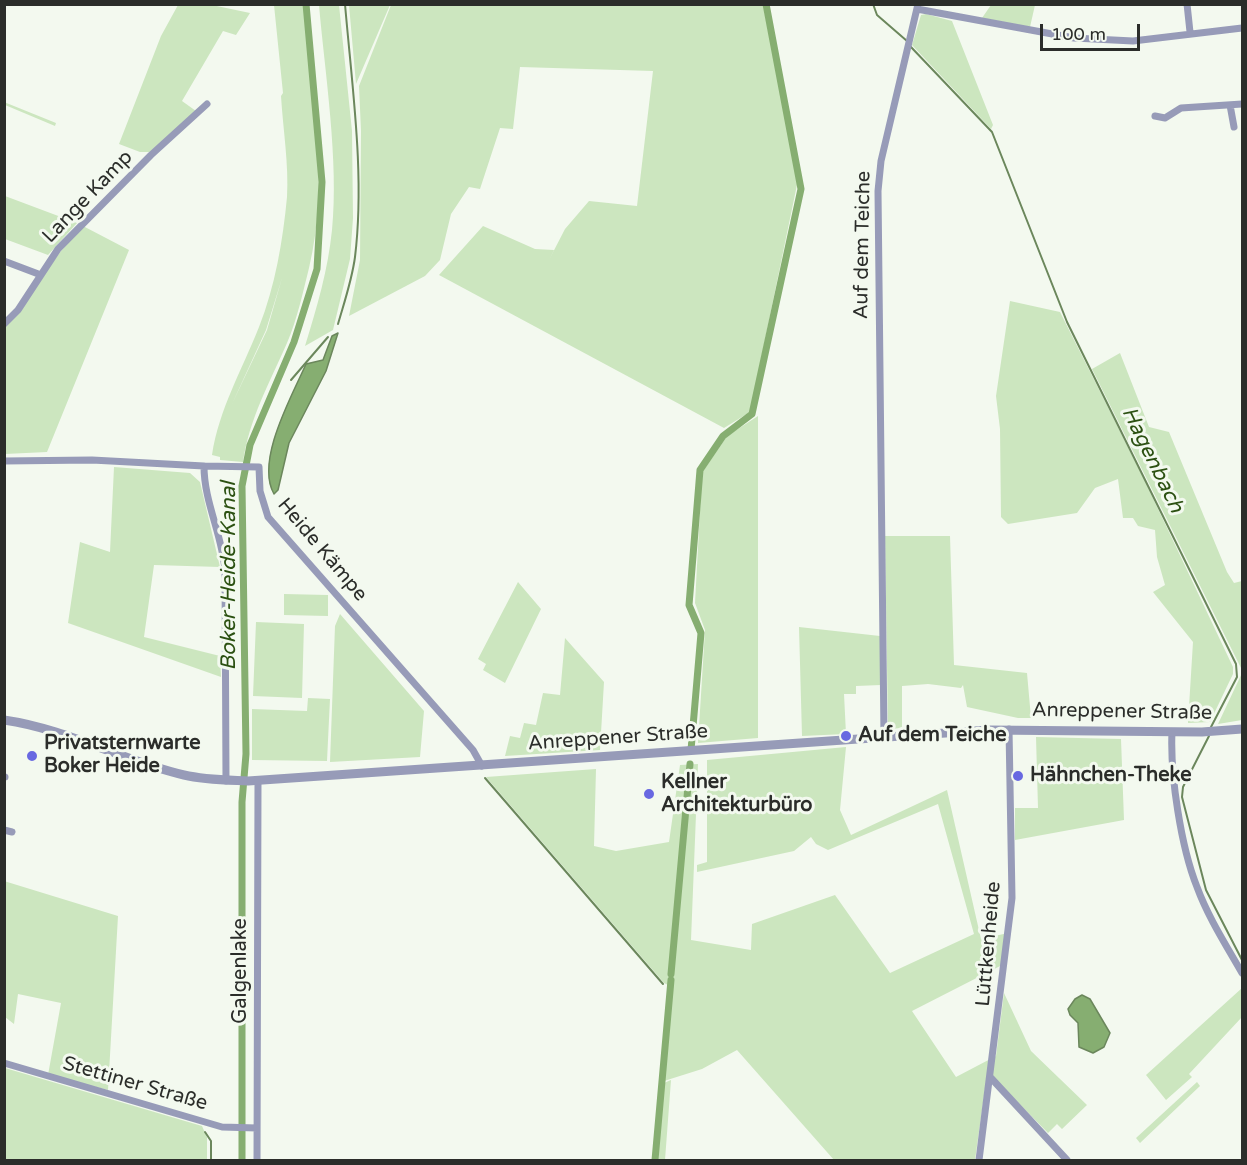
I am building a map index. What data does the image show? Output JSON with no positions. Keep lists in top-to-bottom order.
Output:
{
  "streets": {
    "street": [
      "Lange Kamp",
      "Auf dem Teiche",
      "Heide Kämpe",
      "Anreppener Straße",
      "Lüttkenheide",
      "Galgenlake",
      "Stettiner Straße"
    ]
  },
  "crossings": [
    ["Auf dem Teiche", "Anreppener Straße"],
    ["Heide Kämpe", "Anreppener Straße"],
    ["Anreppener Straße", "Lüttkenheide"],
    ["Anreppener Straße", "Galgenlake"],
    ["Galgenlake", "Stettiner Straße"]
  ],
  "water": ["Hagenbach", "Boker-Heide-Kanal"],
  "places": [
    "Auf dem Teiche",
    "Privatsternwarte Boker Heide",
    "Hähnchen-Theke",
    "Kellner Architekturbüro"
  ],
  "scale_bar": "100 m"
}
